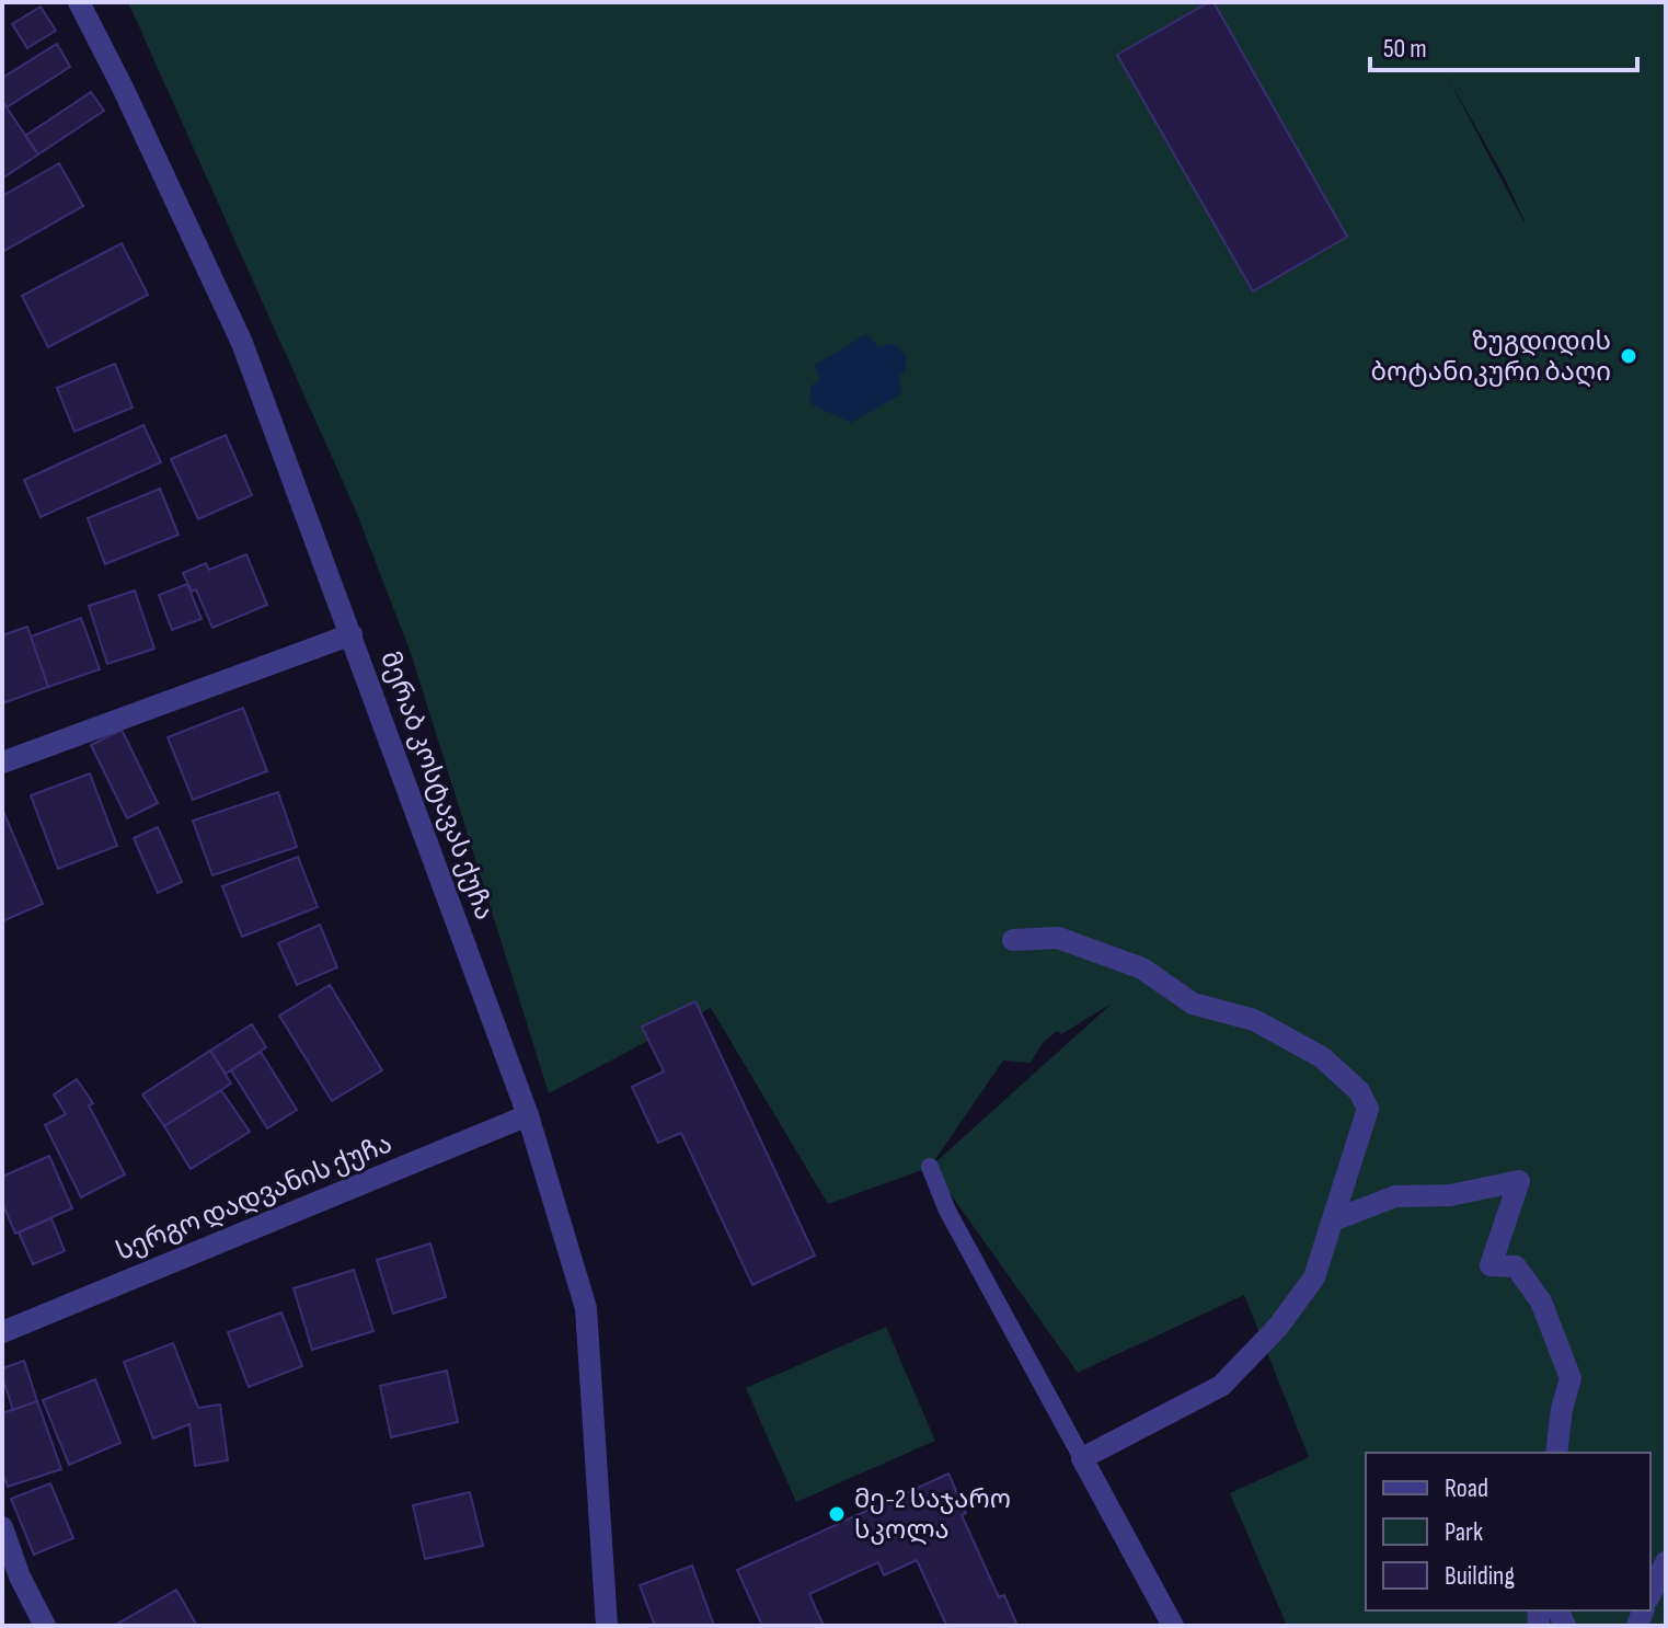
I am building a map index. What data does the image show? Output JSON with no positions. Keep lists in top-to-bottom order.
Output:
{
  "streets": {
    "street": ["მერაბ კოსტავას ქუჩა", "სერგო დადვანის ქუჩა"]
  },
  "crossings": [
    ["მერაბ კოსტავას ქუჩა", "სერგო დადვანის ქუჩა"]
  ],
  "places": ["ზუგდიდის ბოტანიკური ბაღი", "მე-2 საჯარო სკოლა"],
  "legend": ["Road", "Park", "Building"],
  "scale_bar": "50 m"
}
